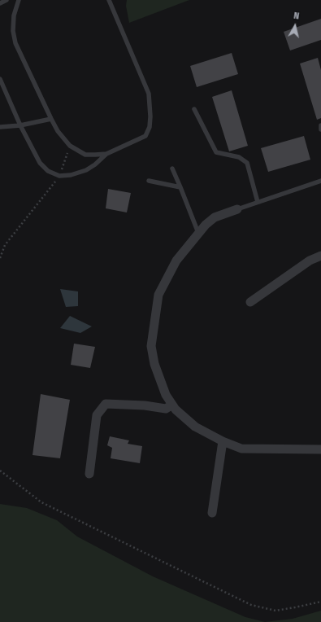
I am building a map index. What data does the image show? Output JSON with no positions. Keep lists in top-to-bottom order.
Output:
{
  "north": "top"
}
